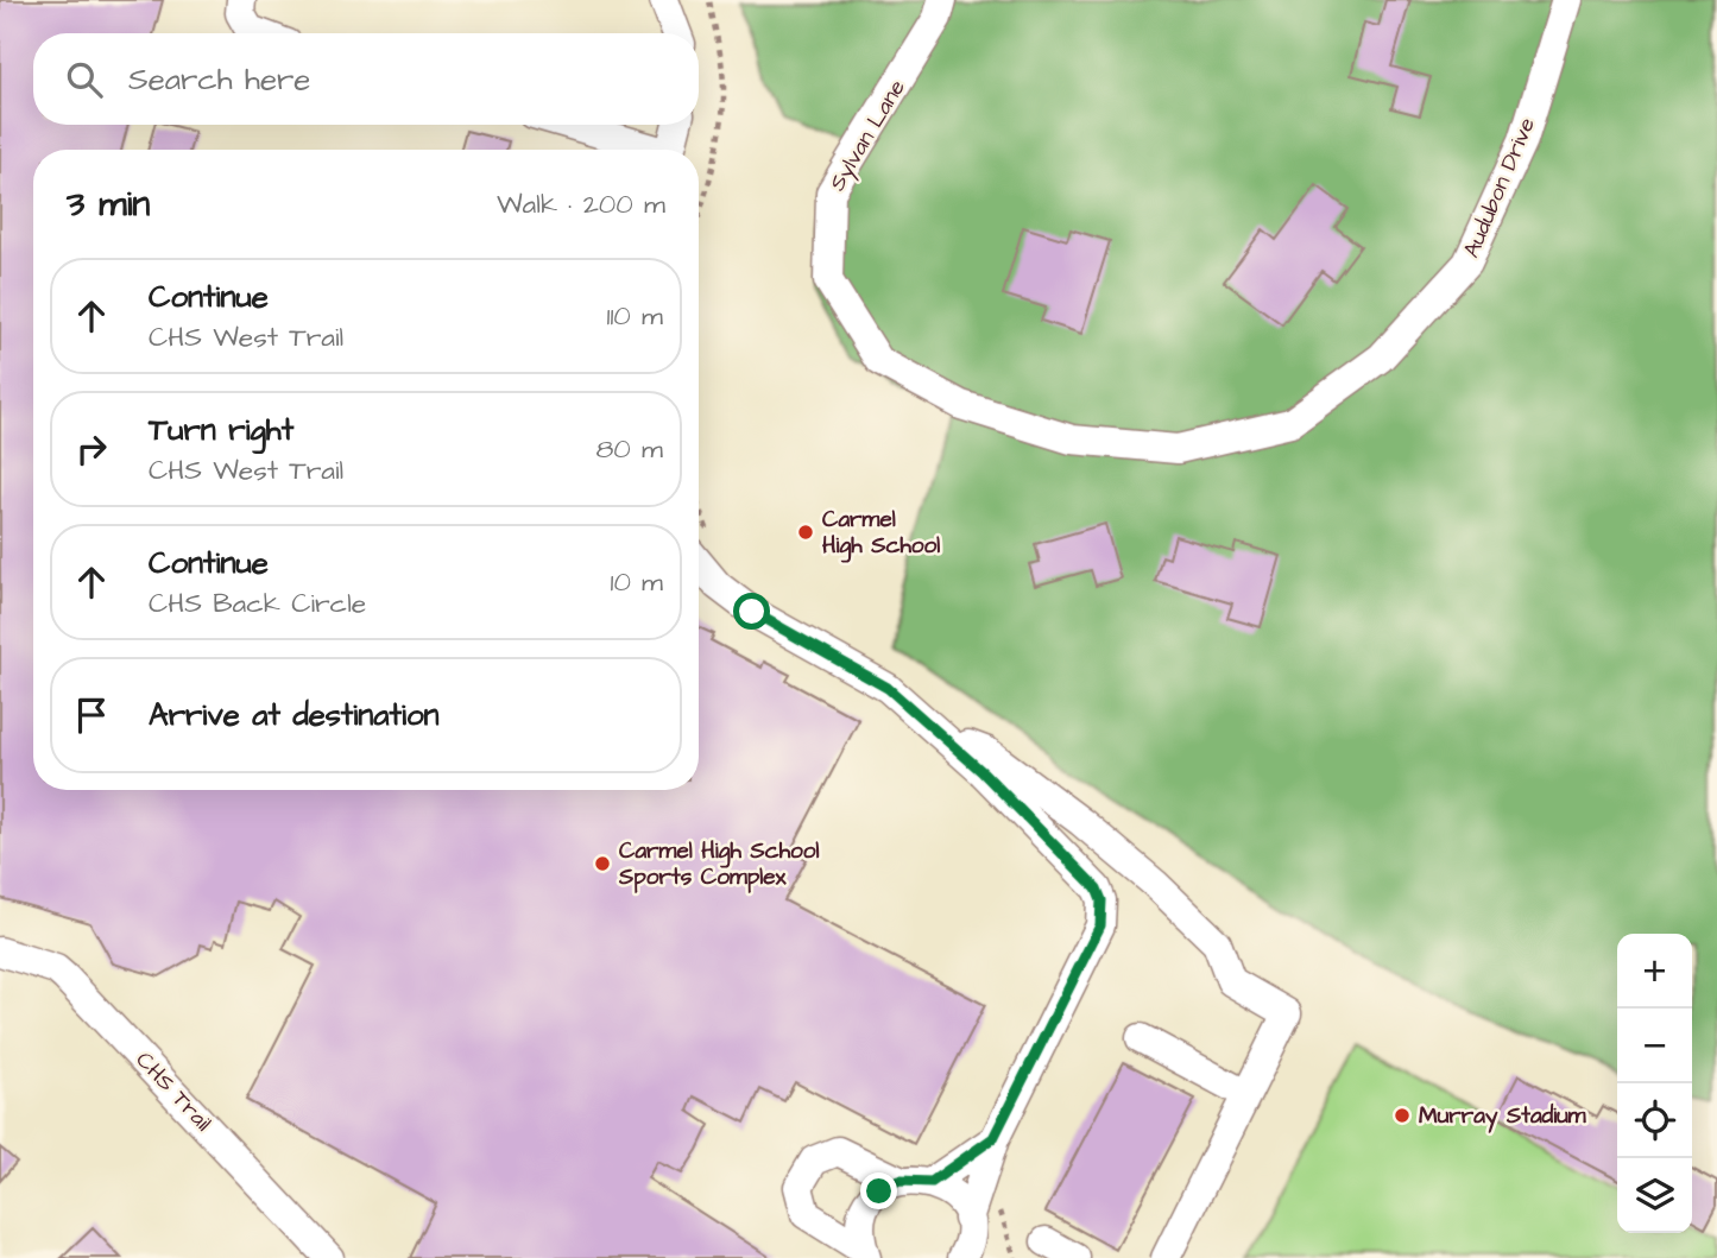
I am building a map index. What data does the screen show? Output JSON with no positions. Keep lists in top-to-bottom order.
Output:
{
  "streets": {
    "street": ["Sylvan Lane", "Audubon Drive", "CHS Trail"]
  },
  "crossings": [
    ["Sylvan Lane", "Audubon Drive"]
  ],
  "places": ["Carmel High School", "Carmel High School Sports Complex", "Murray Stadium"],
  "page": {
    "search": "Search here",
    "heading": ["3 min", "Walk · 200 m"],
    "list": [
      ["Continue", "CHS West Trail", "110 m"],
      ["Turn right", "CHS West Trail", "80 m"],
      ["Continue", "CHS Back Circle", "10 m"],
      "Arrive at destination"
    ],
    "map_buttons": ["+", "−"]
  }
}
